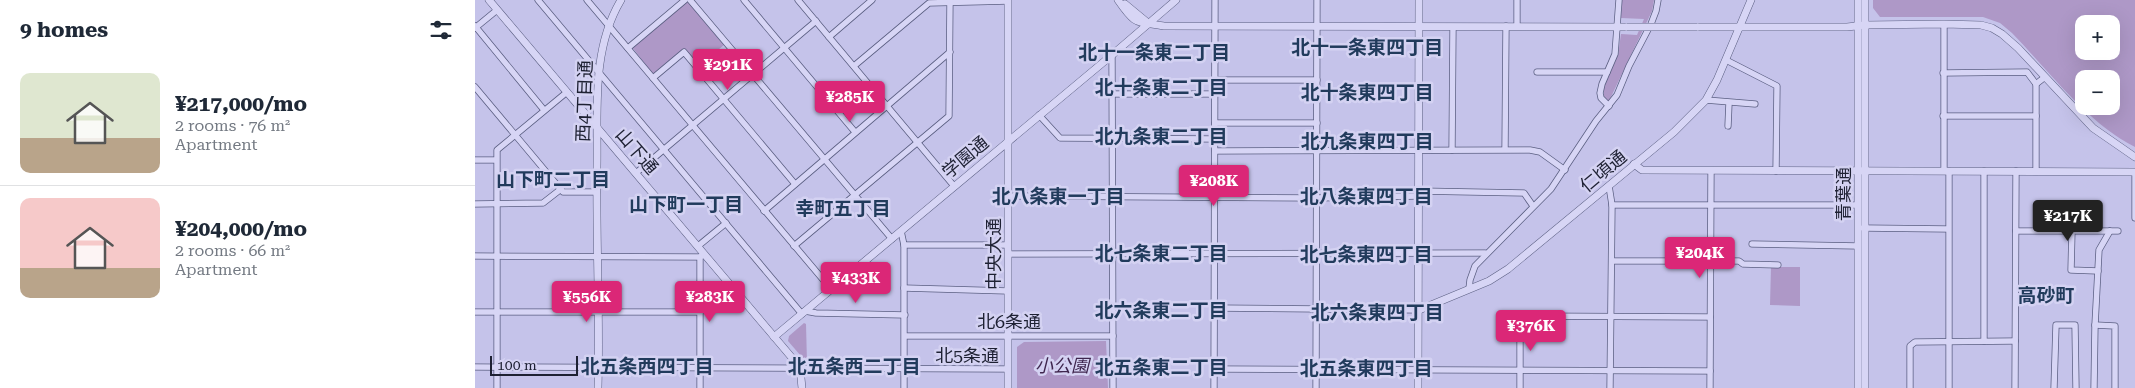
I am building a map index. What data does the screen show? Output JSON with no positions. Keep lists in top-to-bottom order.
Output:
{
  "streets": {
    "street": [
      "西4丁目通",
      "山下通",
      "学園通",
      "仁頃通",
      "青葉通",
      "中央大通",
      "北6条通",
      "北5条通"
    ]
  },
  "crossings": [
    ["西4丁目通", "山下通"],
    ["西4丁目通", "北5条通"],
    ["山下通", "学園通"],
    ["山下通", "北5条通"],
    ["学園通", "中央大通"],
    ["中央大通", "北6条通"],
    ["中央大通", "北5条通"]
  ],
  "districts": [
    "北十一条東四丁目",
    "北十一条東二丁目",
    "北十条東二丁目",
    "北十条東四丁目",
    "北九条東二丁目",
    "北九条東四丁目",
    "山下町二丁目",
    "北八条東一丁目",
    "北八条東四丁目",
    "山下町一丁目",
    "幸町五丁目",
    "北七条東二丁目",
    "北七条東四丁目",
    "高砂町",
    "北六条東二丁目",
    "北六条東四丁目",
    "北五条西四丁目",
    "北五条西二丁目",
    "北五条東二丁目",
    "北五条東四丁目"
  ],
  "parks": ["小公園"],
  "scale_bar": "100 m",
  "page": {
    "heading": "9 homes",
    "map_buttons": ["+", "−"],
    "price": [
      "¥291K",
      "¥285K",
      "¥208K",
      "¥217K",
      "¥204K",
      "¥433K",
      "¥556K",
      "¥283K",
      "¥376K"
    ],
    "list": [
      {
        "name": "¥217,000/mo",
        "note": "2 rooms · 76 m² · Apartment"
      },
      {
        "name": "¥204,000/mo",
        "note": "2 rooms · 66 m² · Apartment"
      }
    ],
    "scale": "100 m"
  }
}
